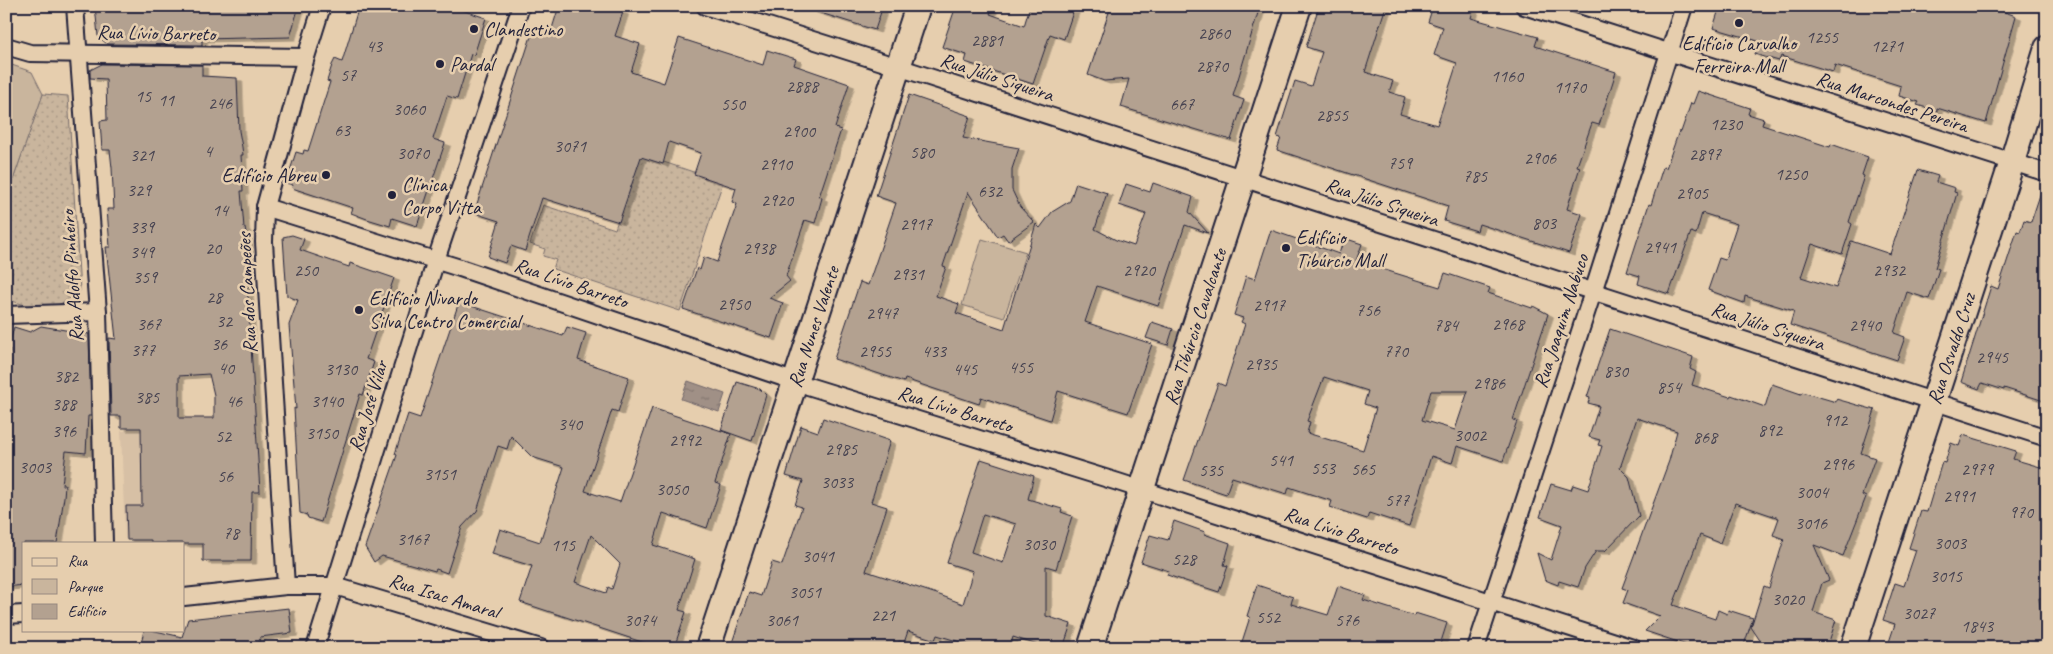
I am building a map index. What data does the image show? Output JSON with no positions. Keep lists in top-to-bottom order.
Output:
{
  "streets": {
    "street": [
      "Rua Lívio Barreto",
      "Rua Júlio Siqueira",
      "Rua Marcondes Pereira",
      "Rua Adolfo Pinheiro",
      "Rua dos Campeões",
      "Rua Joaquim Nabuco",
      "Rua Nunes Valente",
      "Rua Tibúrcio Cavalcante",
      "Rua Osvaldo Cruz",
      "Rua José Vilar",
      "Rua Isac Amaral"
    ]
  },
  "crossings": [
    ["Rua Lívio Barreto", "Rua Adolfo Pinheiro"],
    ["Rua Lívio Barreto", "Rua dos Campeões"],
    ["Rua Lívio Barreto", "Rua Joaquim Nabuco"],
    ["Rua Lívio Barreto", "Rua Nunes Valente"],
    ["Rua Lívio Barreto", "Rua Tibúrcio Cavalcante"],
    ["Rua Lívio Barreto", "Rua José Vilar"],
    ["Rua Júlio Siqueira", "Rua Joaquim Nabuco"],
    ["Rua Júlio Siqueira", "Rua Nunes Valente"],
    ["Rua Júlio Siqueira", "Rua Tibúrcio Cavalcante"],
    ["Rua Júlio Siqueira", "Rua Osvaldo Cruz"],
    ["Rua Marcondes Pereira", "Rua Joaquim Nabuco"],
    ["Rua Marcondes Pereira", "Rua Osvaldo Cruz"],
    ["Rua dos Campeões", "Rua Isac Amaral"],
    ["Rua José Vilar", "Rua Isac Amaral"]
  ],
  "places": [
    "Edifício Carvalho Ferreira Mall",
    "Clandestino",
    "Pardal",
    "Edifício Abreu",
    "Clínica Corpo Vitta",
    "Edifício Tibúrcio Mall",
    "Edifício Nivardo Silva Centro Comercial"
  ],
  "house_numbers": [
    "2860",
    "1255",
    "2881",
    "43",
    "1271",
    "2870",
    "57",
    "1160",
    "2888",
    "1170",
    "15",
    "11",
    "246",
    "550",
    "667",
    "3060",
    "2855",
    "1230",
    "63",
    "2900",
    "3071",
    "4",
    "580",
    "3070",
    "2897",
    "321",
    "2906",
    "759",
    "2910",
    "1250",
    "785",
    "329",
    "632",
    "2905",
    "2920",
    "14",
    "803",
    "2917",
    "339",
    "2941",
    "20",
    "2938",
    "349",
    "250",
    "2920",
    "2932",
    "2931",
    "359",
    "28",
    "2950",
    "2917",
    "756",
    "2947",
    "32",
    "367",
    "2968",
    "784",
    "2940",
    "36",
    "377",
    "2955",
    "433",
    "770",
    "2945",
    "2935",
    "455",
    "40",
    "3130",
    "445",
    "830",
    "382",
    "2986",
    "854",
    "385",
    "46",
    "3140",
    "388",
    "912",
    "340",
    "892",
    "396",
    "3150",
    "3002",
    "52",
    "868",
    "2992",
    "2985",
    "541",
    "2996",
    "3003",
    "553",
    "565",
    "2979",
    "535",
    "3151",
    "56",
    "3033",
    "3050",
    "3004",
    "2991",
    "577",
    "970",
    "3016",
    "78",
    "3167",
    "3003",
    "3030",
    "115",
    "3041",
    "528",
    "3015",
    "3051",
    "3020",
    "3027",
    "221",
    "552",
    "3074",
    "3061",
    "576",
    "1843"
  ],
  "legend": ["Rua", "Parque", "Edifício"]
}
